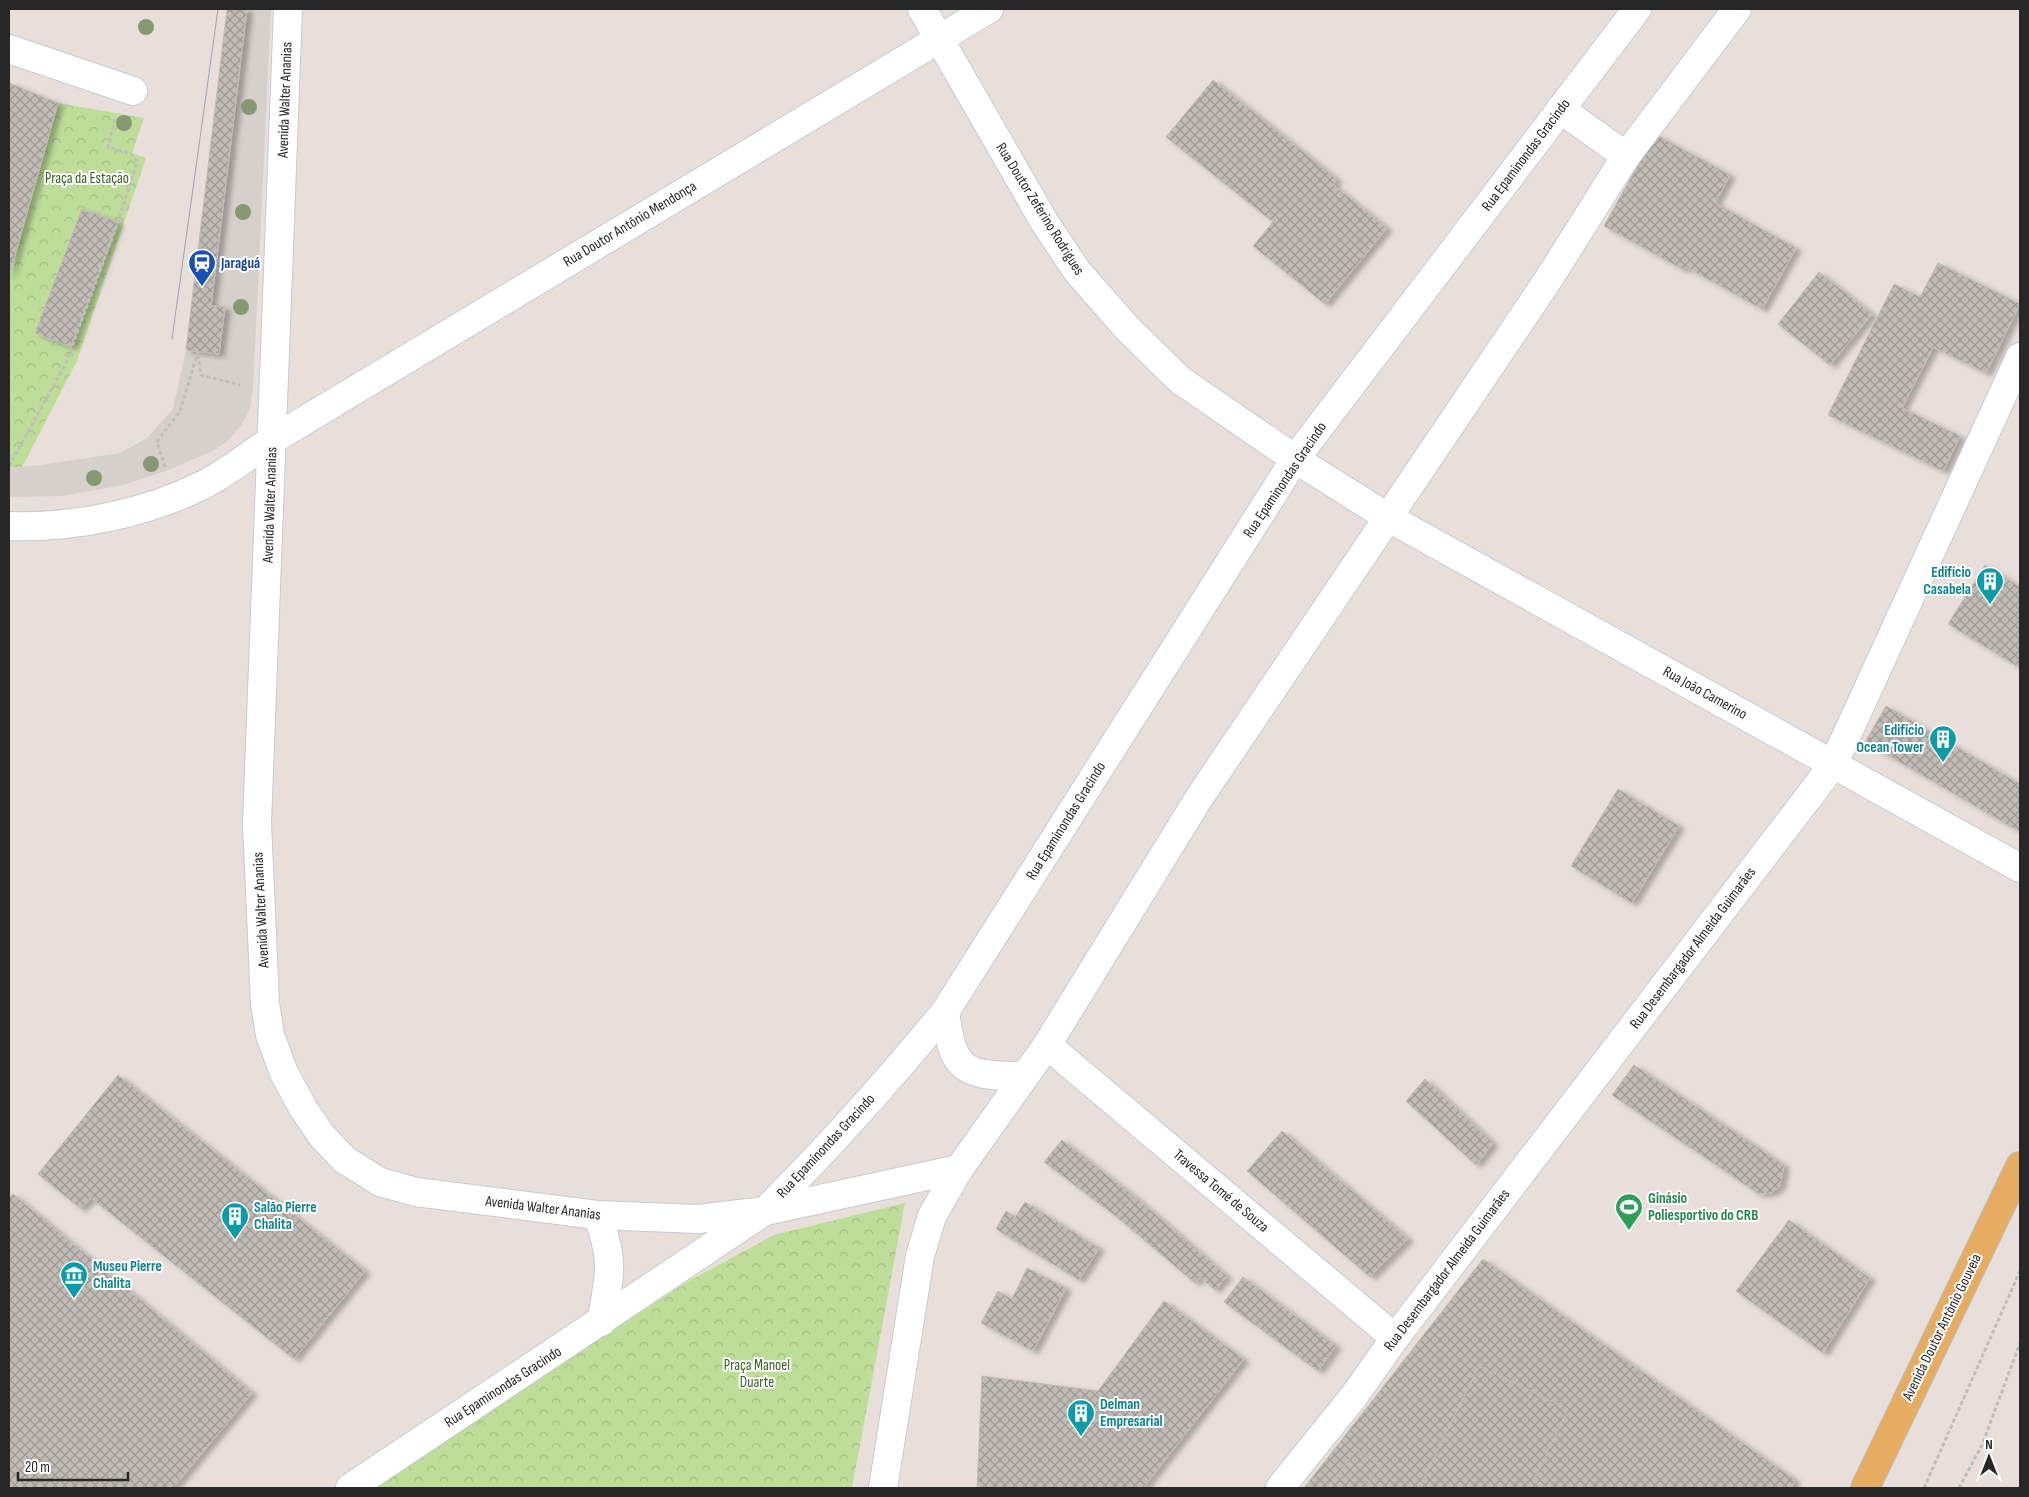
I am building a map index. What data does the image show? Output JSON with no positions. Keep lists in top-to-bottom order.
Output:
{
  "streets": {
    "main road": ["Avenida Doutor Antônio Gouveia"],
    "street": [
      "Avenida Walter Ananias",
      "Rua Epaminondas Gracindo",
      "Rua Doutor Zeferino Rodrigues",
      "Rua Doutor Antônio Mendonça",
      "Rua João Camerino",
      "Rua Desembargador Almeida Guimarães",
      "Travessa Tomé de Souza"
    ]
  },
  "crossings": [
    ["Avenida Walter Ananias", "Rua Epaminondas Gracindo"],
    ["Avenida Walter Ananias", "Rua Doutor Antônio Mendonça"],
    ["Rua Epaminondas Gracindo", "Rua Doutor Zeferino Rodrigues"],
    ["Rua Doutor Zeferino Rodrigues", "Rua Doutor Antônio Mendonça"],
    ["Rua Doutor Zeferino Rodrigues", "Rua João Camerino"],
    ["Rua João Camerino", "Rua Desembargador Almeida Guimarães"],
    ["Rua Desembargador Almeida Guimarães", "Travessa Tomé de Souza"]
  ],
  "parks": ["Praça da Estação", "Praça Manoel Duarte"],
  "places": {
    "station": ["Jaraguá"],
    "building": [
      "Edifício Casabela",
      "Edifício Ocean Tower",
      "Salão Pierre Chalita",
      "Delman Empresarial"
    ],
    "sports": ["Ginásio Poliesportivo do CRB"],
    "museum": ["Museu Pierre Chalita"]
  },
  "scale_bar": "20 m",
  "north": "top"
}
